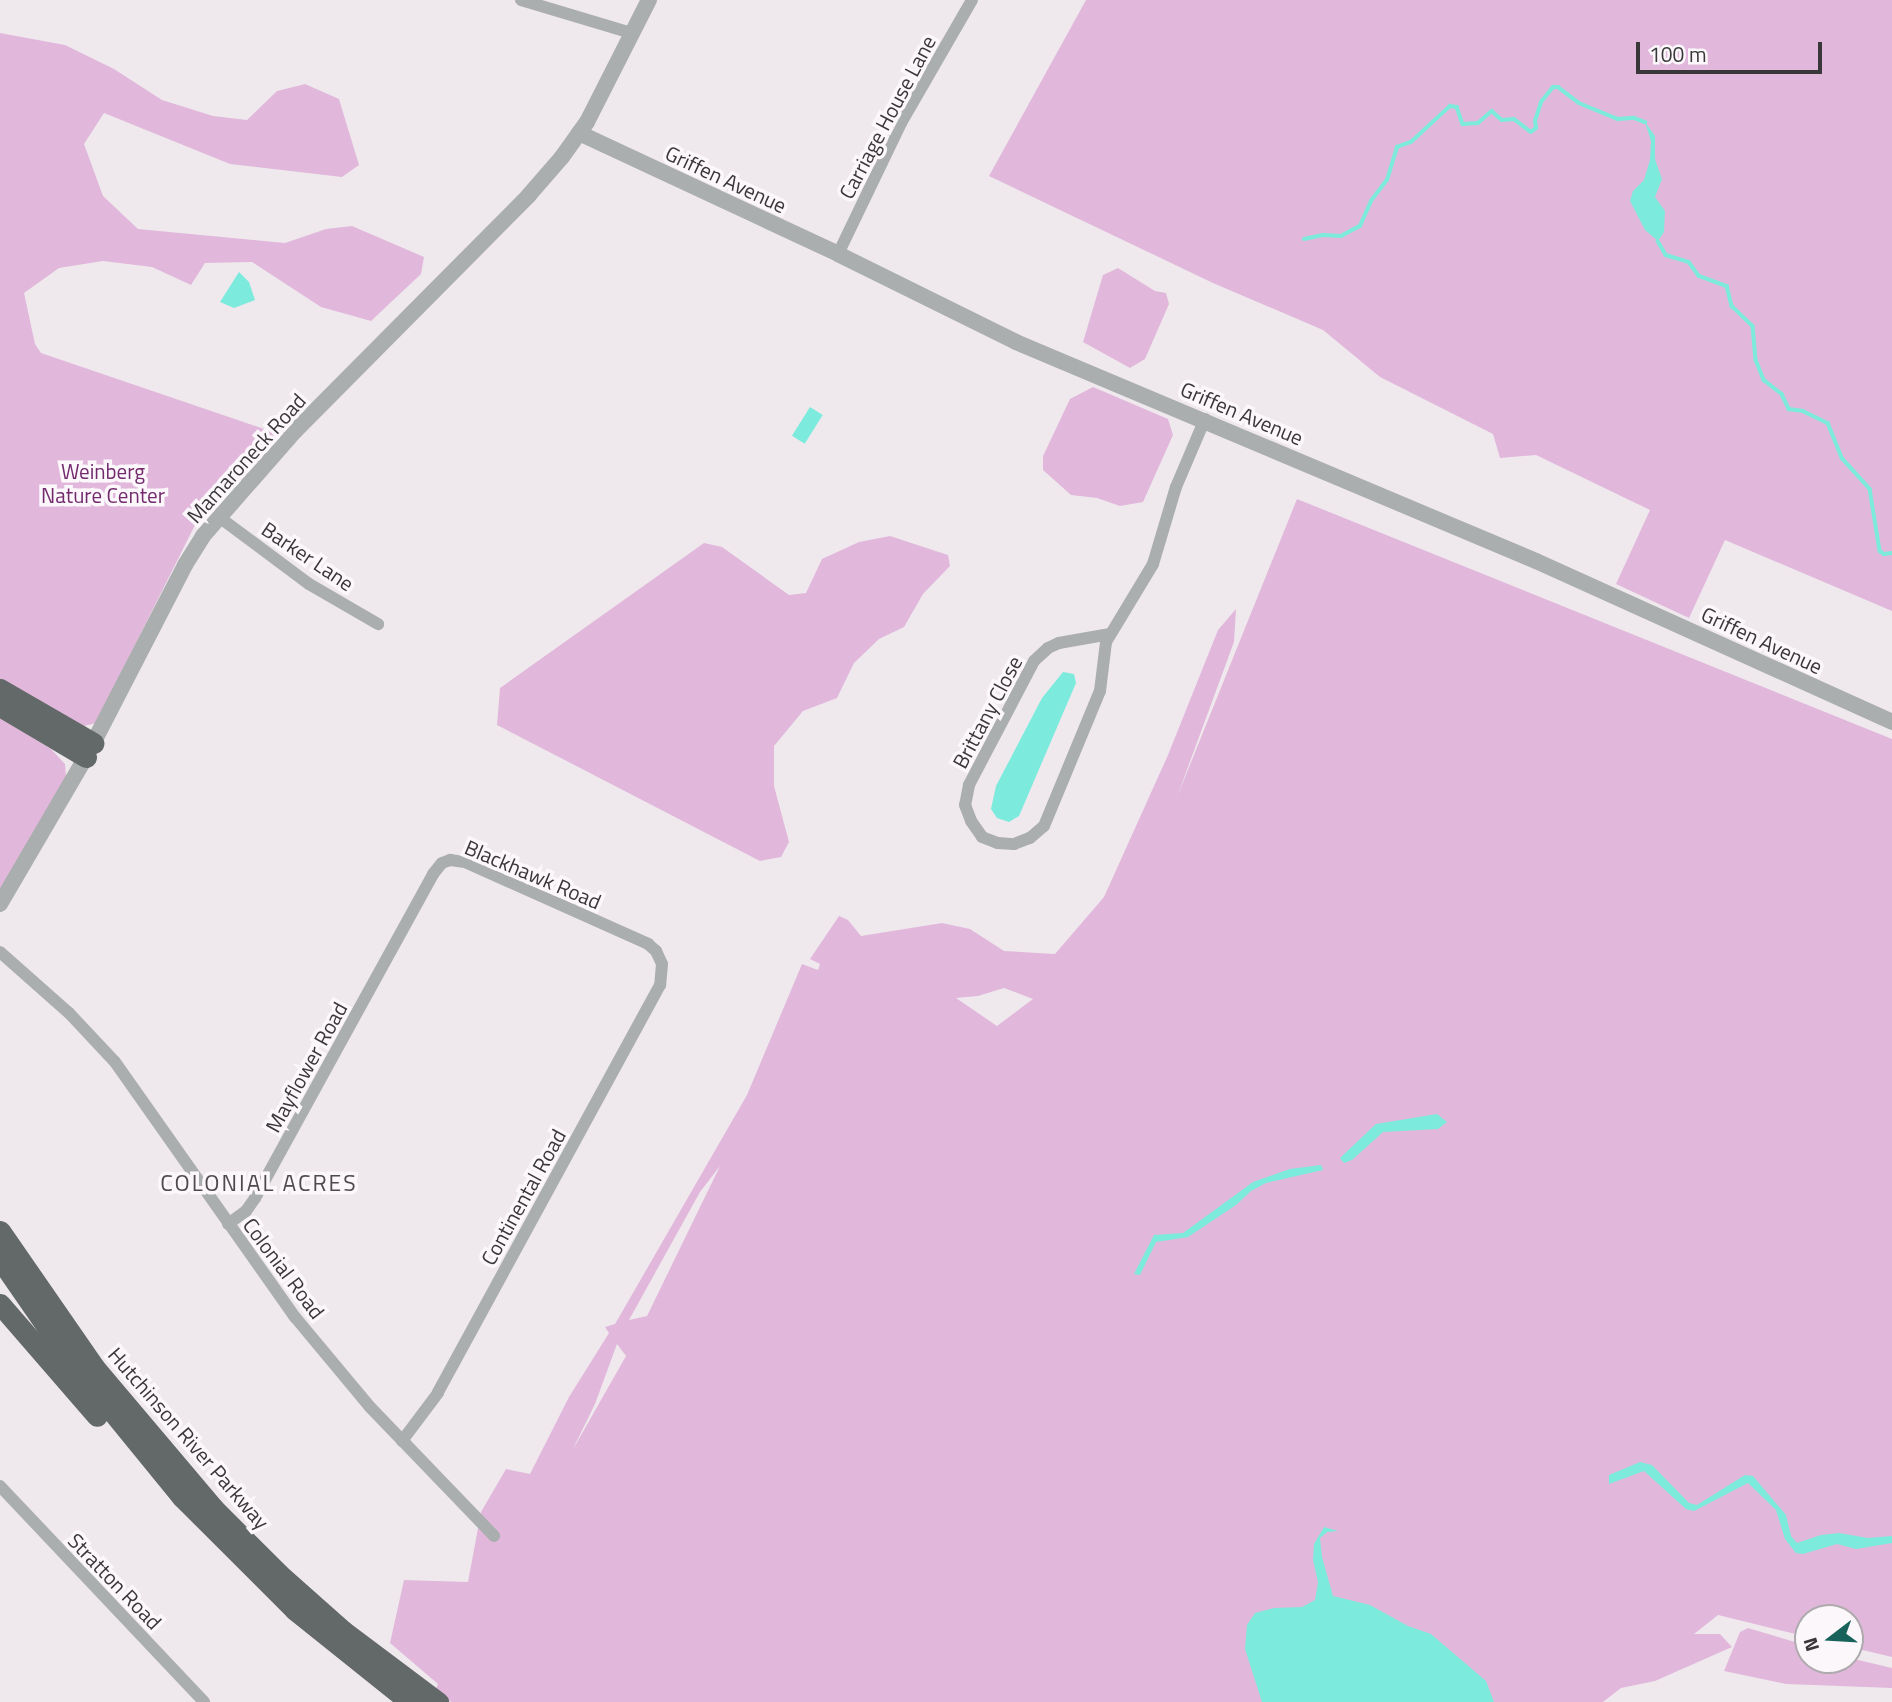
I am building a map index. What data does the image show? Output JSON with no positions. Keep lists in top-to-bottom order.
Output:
{
  "streets": {
    "highway": ["Hutchinson River Parkway"],
    "street": [
      "Carriage House Lane",
      "Griffen Avenue",
      "Mamaroneck Road",
      "Barker Lane",
      "Brittany Close",
      "Blackhawk Road",
      "Mayflower Road",
      "Continental Road",
      "Colonial Road",
      "Stratton Road"
    ]
  },
  "crossings": [
    ["Carriage House Lane", "Griffen Avenue"],
    ["Griffen Avenue", "Mamaroneck Road"],
    ["Griffen Avenue", "Brittany Close"],
    ["Mamaroneck Road", "Barker Lane"],
    ["Blackhawk Road", "Mayflower Road"],
    ["Blackhawk Road", "Continental Road"],
    ["Mayflower Road", "Colonial Road"],
    ["Continental Road", "Colonial Road"]
  ],
  "districts": ["COLONIAL ACRES"],
  "parks": ["Weinberg Nature Center"],
  "scale_bar": "100 m",
  "north": "left"
}
